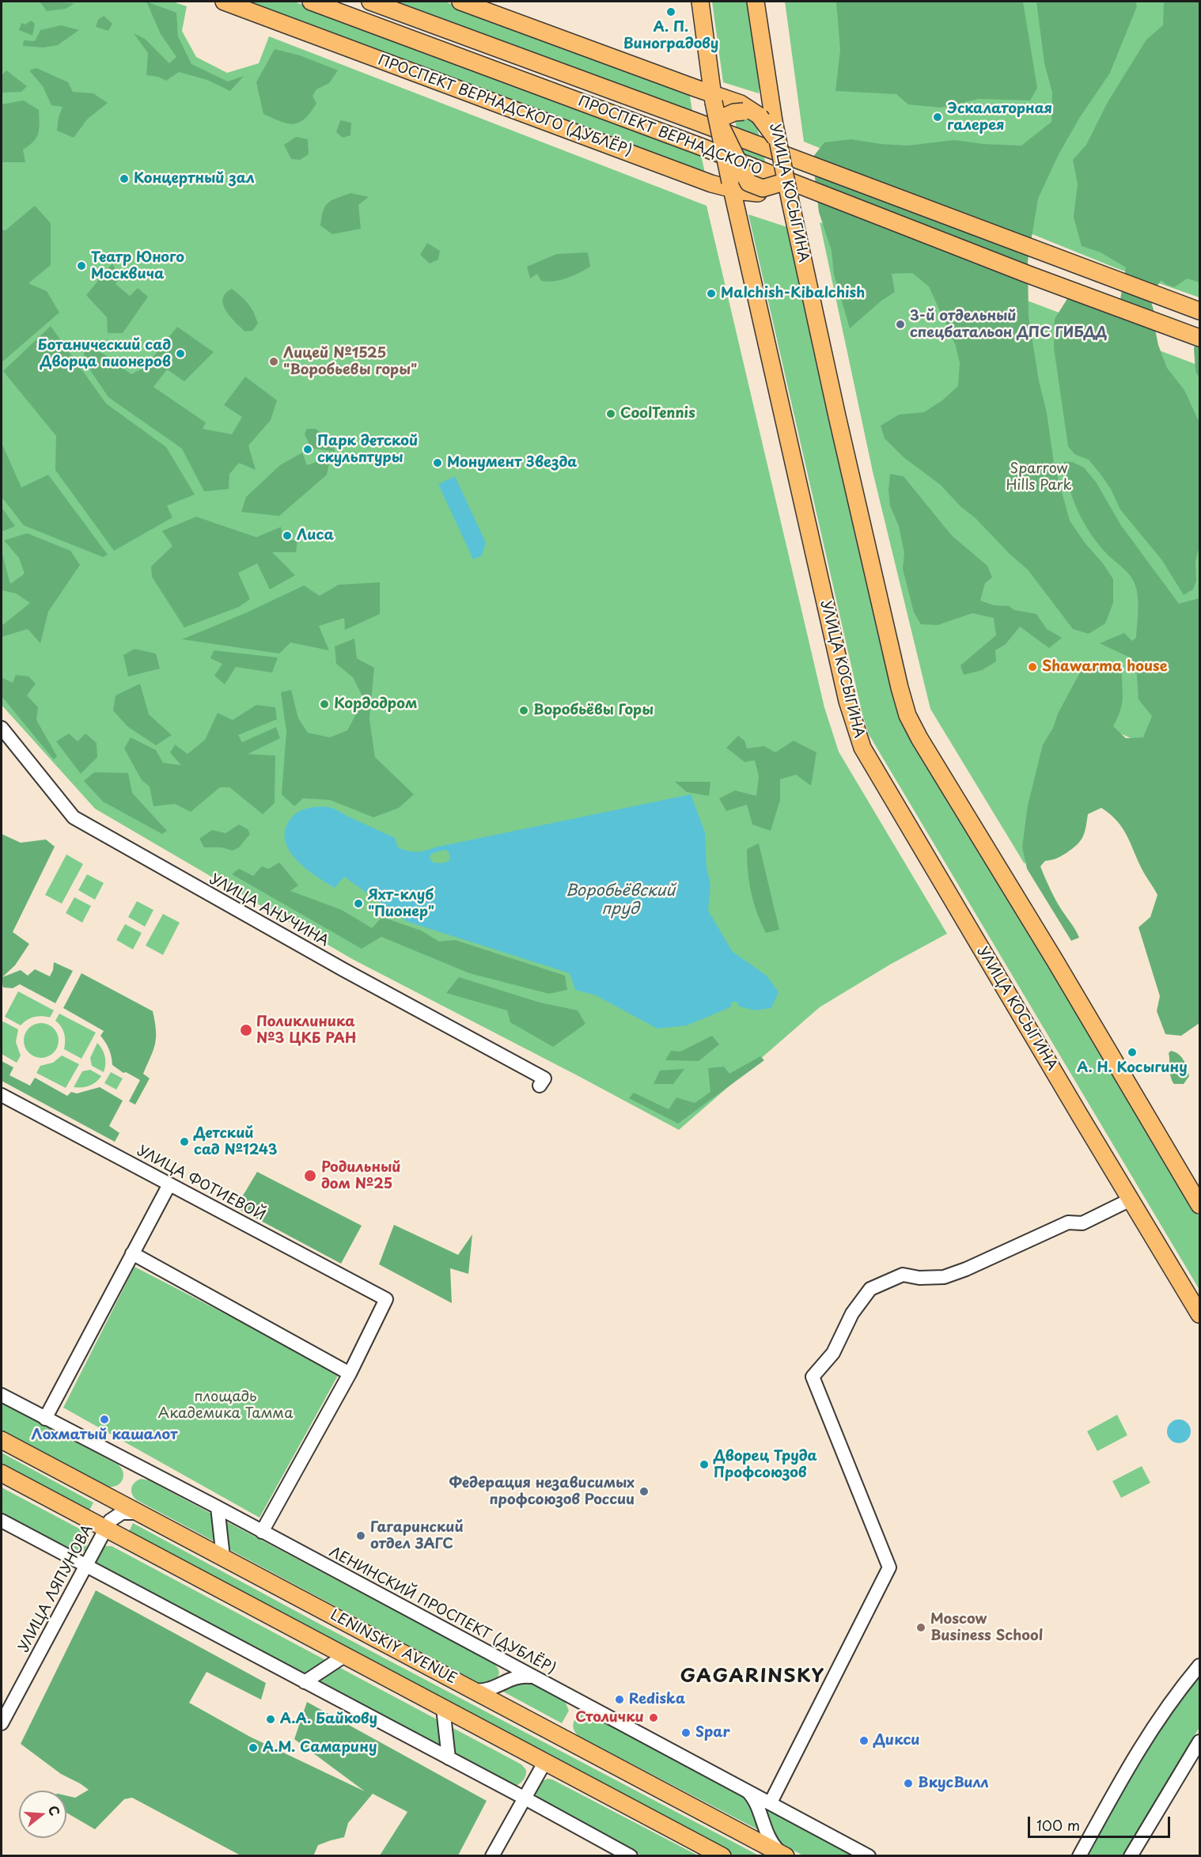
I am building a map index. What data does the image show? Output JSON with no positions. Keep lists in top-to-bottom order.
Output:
{
  "streets": {
    "main road": [
      "ПРОСПЕКТ ВЕРНАДСКОГО (ДУБЛЁР)",
      "ПРОСПЕКТ ВЕРНАДСКОГО",
      "УЛИЦА КОСЫГИНА",
      "LENINSKIY AVENUE"
    ],
    "street": [
      "УЛИЦА АНУЧИНА",
      "УЛИЦА ФОТИЕВОЙ",
      "УЛИЦА ЛЯПУНОВА",
      "ЛЕНИНСКИЙ ПРОСПЕКТ (ДУБЛЁР)"
    ]
  },
  "crossings": [
    ["ПРОСПЕКТ ВЕРНАДСКОГО (ДУБЛЁР)", "УЛИЦА КОСЫГИНА"],
    ["УЛИЦА ЛЯПУНОВА", "LENINSKIY AVENUE"]
  ],
  "districts": ["GAGARINSKY"],
  "water": ["Воробьёвский пруд"],
  "parks": ["Sparrow Hills Park", "площадь Академика Тамма"],
  "places": [
    "А. П. Виноградову",
    "Эскалаторная галерея",
    "Концертный зал",
    "Театр Юного Москвича",
    "Malchish-Kibalchish",
    "3-й отдельный спецбатальон ДПС ГИБДД",
    "Ботанический сад Дворца пионеров",
    "Лицей №1525 \"Воробьевы горы\"",
    "CoolTennis",
    "Парк детской скульптуры",
    "Монумент Звезда",
    "Лиса",
    "Shawarma house",
    "Кордодром",
    "Воробьёвы Горы",
    "Яхт-клуб \"Пионер\"",
    "Поликлиника №3 ЦКБ РАН",
    "А. Н. Косыгину",
    "Детский сад №1243",
    "Родильный дом №25",
    "Лохматый кашалот",
    "Дворец Труда Профсоюзов",
    "Федерация независимых профсоюзов России",
    "Гагаринский отдел ЗАГС",
    "Moscow Business School",
    "Rediska",
    "Столички",
    "А.А. Байкову",
    "Spar",
    "Дикси",
    "А.М. Самарину",
    "ВкусВилл"
  ],
  "scale_bar": "100 m",
  "north": "right"
}
